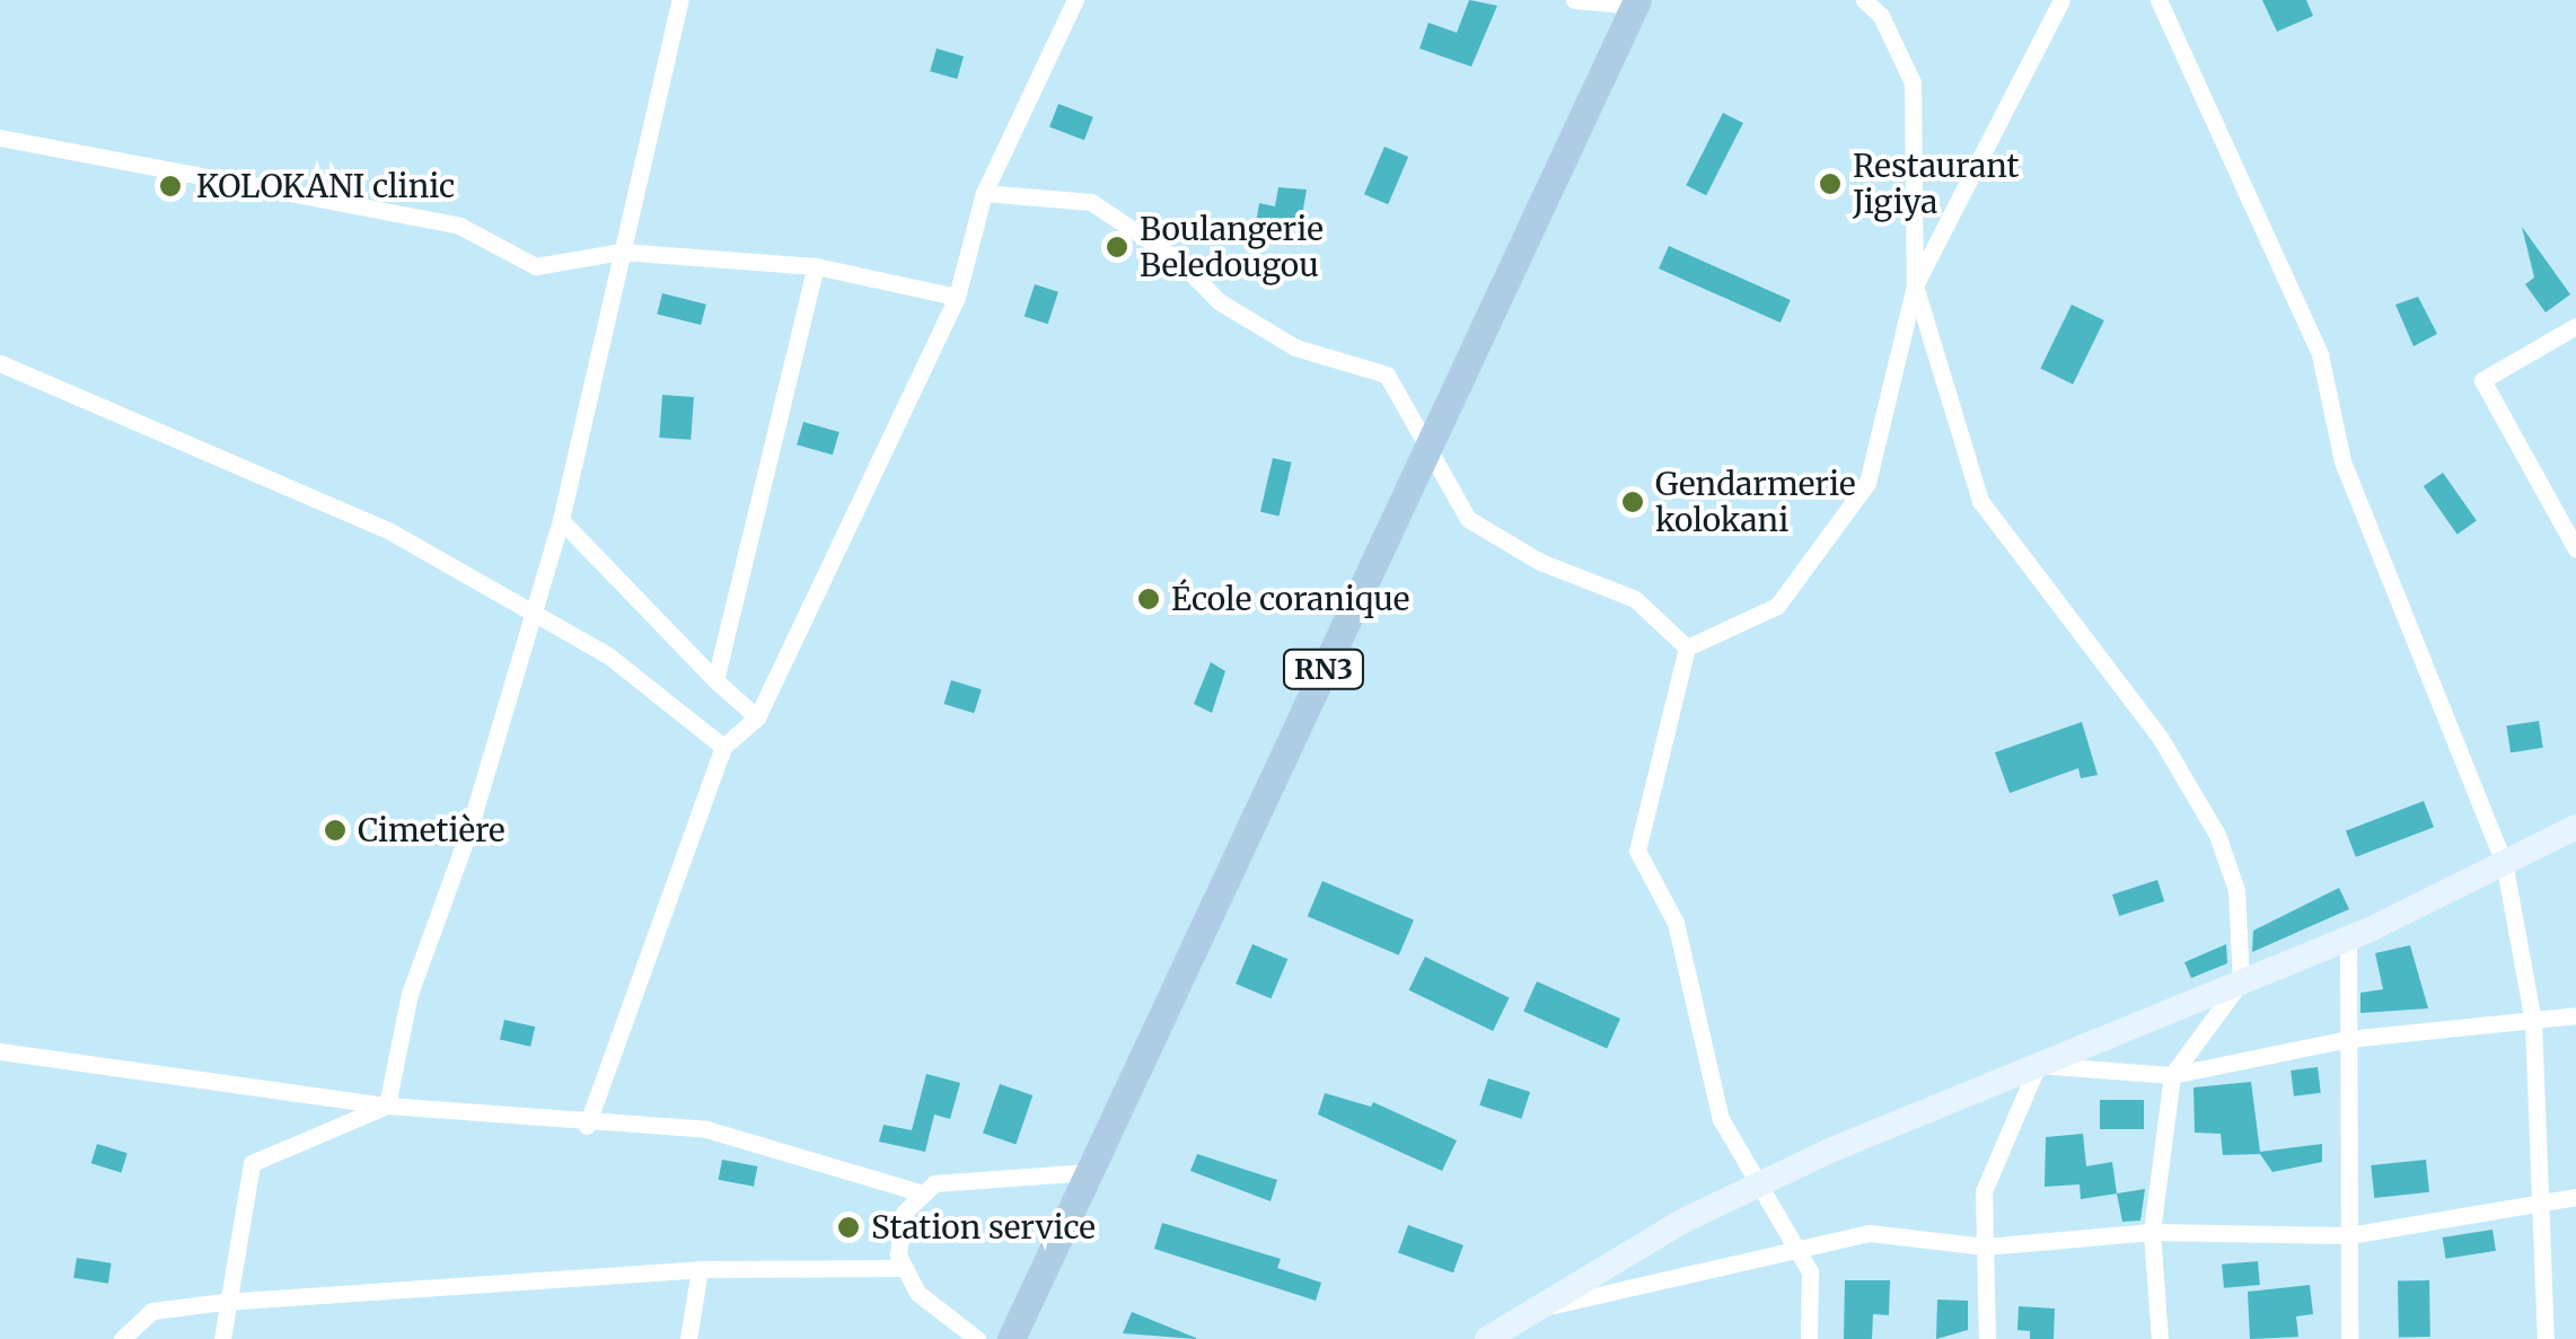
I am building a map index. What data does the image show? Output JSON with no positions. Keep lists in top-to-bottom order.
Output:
{
  "streets": {
    "highway": ["RN3"]
  },
  "places": [
    "Restaurant Jigiya",
    "KOLOKANI clinic",
    "Boulangerie Beledougou",
    "Gendarmerie kolokani",
    "École coranique",
    "Cimetière",
    "Station service"
  ]
}
